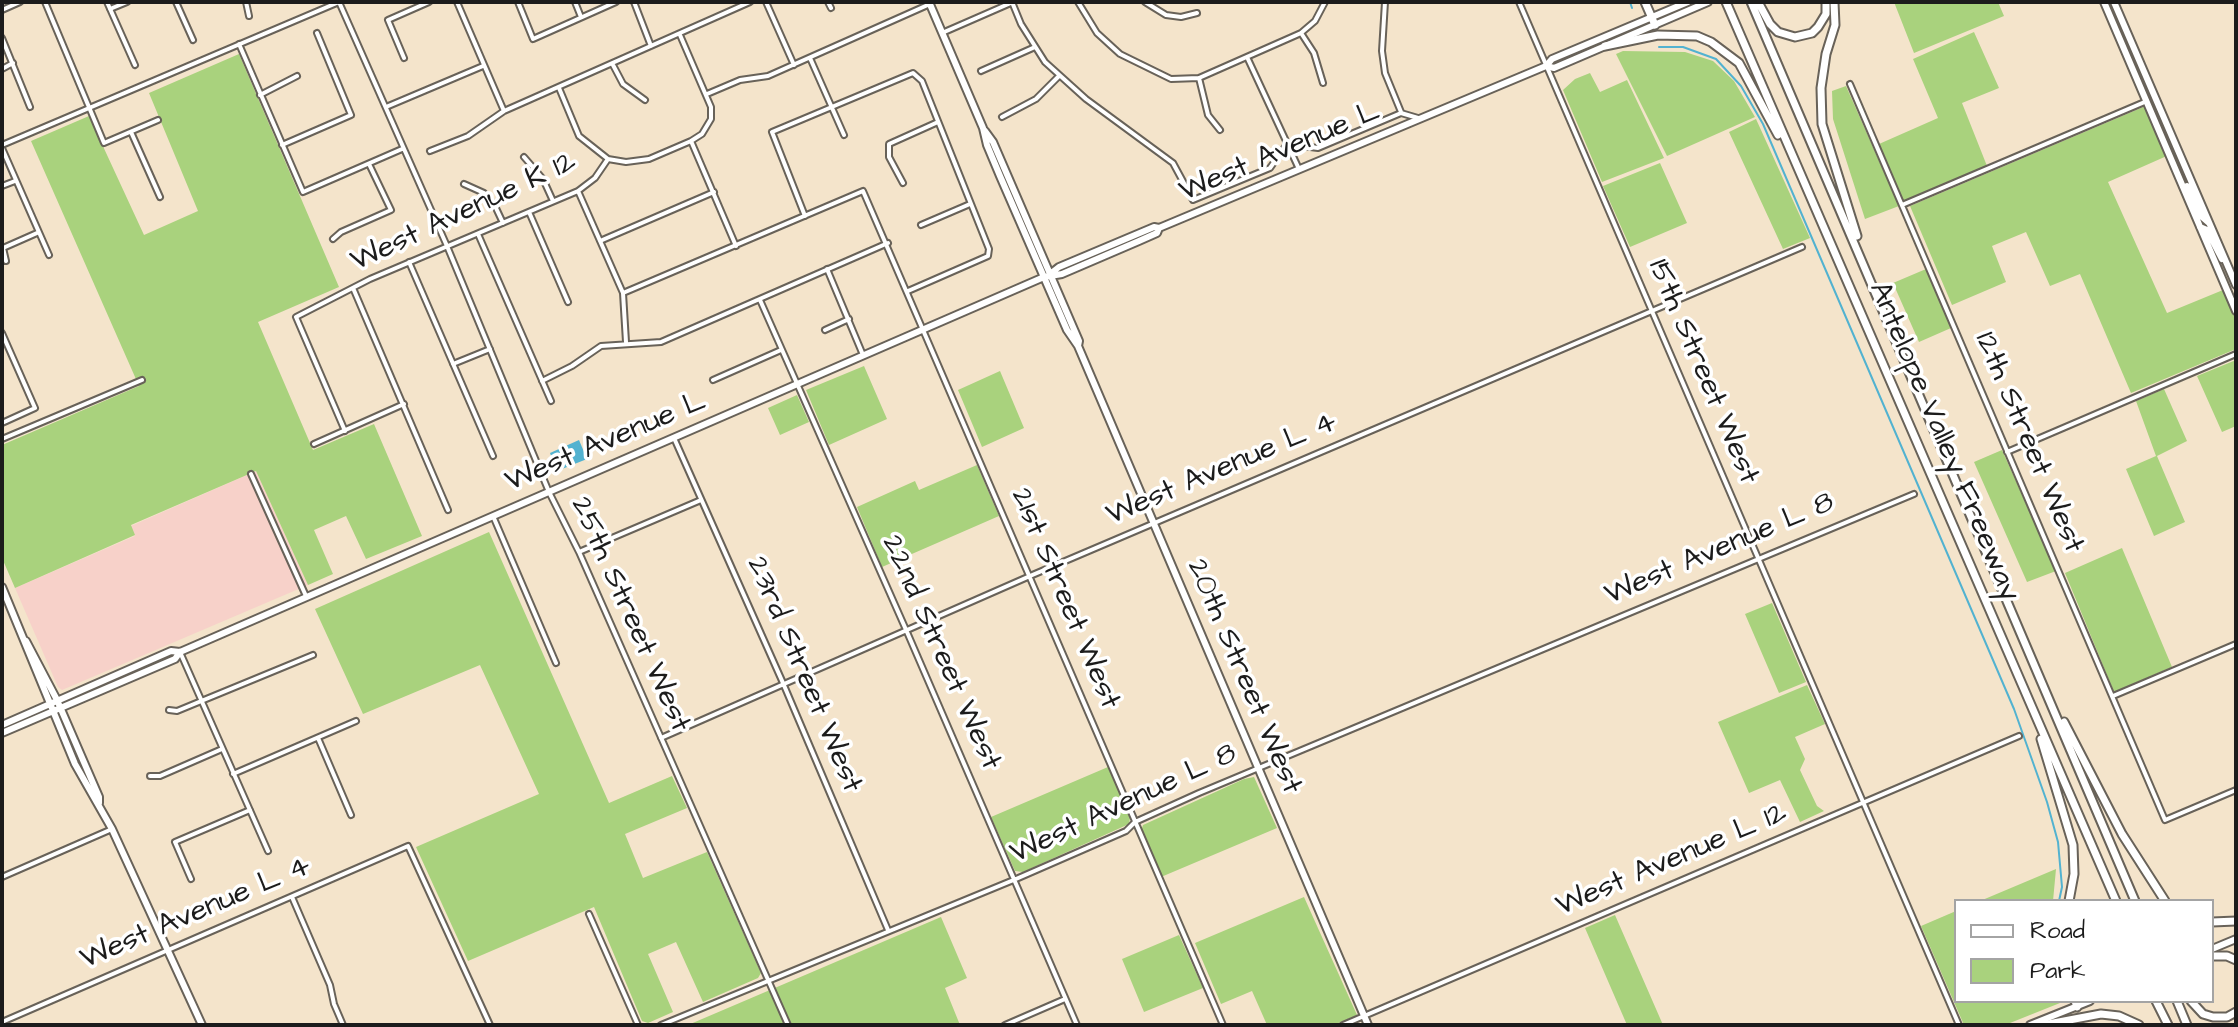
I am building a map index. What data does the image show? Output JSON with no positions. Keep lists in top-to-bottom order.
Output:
{
  "streets": {
    "highway": ["Antelope Valley Freeway"],
    "main road": ["West Avenue L", "20th Street West"],
    "street": [
      "West Avenue K 12",
      "15th Street West",
      "12th Street West",
      "West Avenue L 4",
      "West Avenue L 8",
      "21st Street West",
      "25th Street West",
      "22nd Street West",
      "23rd Street West",
      "West Avenue L 12"
    ]
  },
  "crossings": [
    ["West Avenue L", "15th Street West"],
    ["West Avenue L", "21st Street West"],
    ["West Avenue L", "25th Street West"],
    ["West Avenue L", "22nd Street West"],
    ["West Avenue L", "23rd Street West"],
    ["West Avenue L", "20th Street West"],
    ["West Avenue K 12", "25th Street West"],
    ["15th Street West", "West Avenue L 4"],
    ["15th Street West", "West Avenue L 8"],
    ["15th Street West", "West Avenue L 12"],
    ["West Avenue L 4", "21st Street West"],
    ["West Avenue L 4", "25th Street West"],
    ["West Avenue L 4", "22nd Street West"],
    ["West Avenue L 4", "23rd Street West"],
    ["West Avenue L 4", "20th Street West"],
    ["West Avenue L 8", "21st Street West"],
    ["West Avenue L 8", "25th Street West"],
    ["West Avenue L 8", "22nd Street West"],
    ["West Avenue L 8", "23rd Street West"],
    ["West Avenue L 8", "20th Street West"],
    ["20th Street West", "West Avenue L 12"]
  ],
  "legend": ["Road", "Park"]
}
